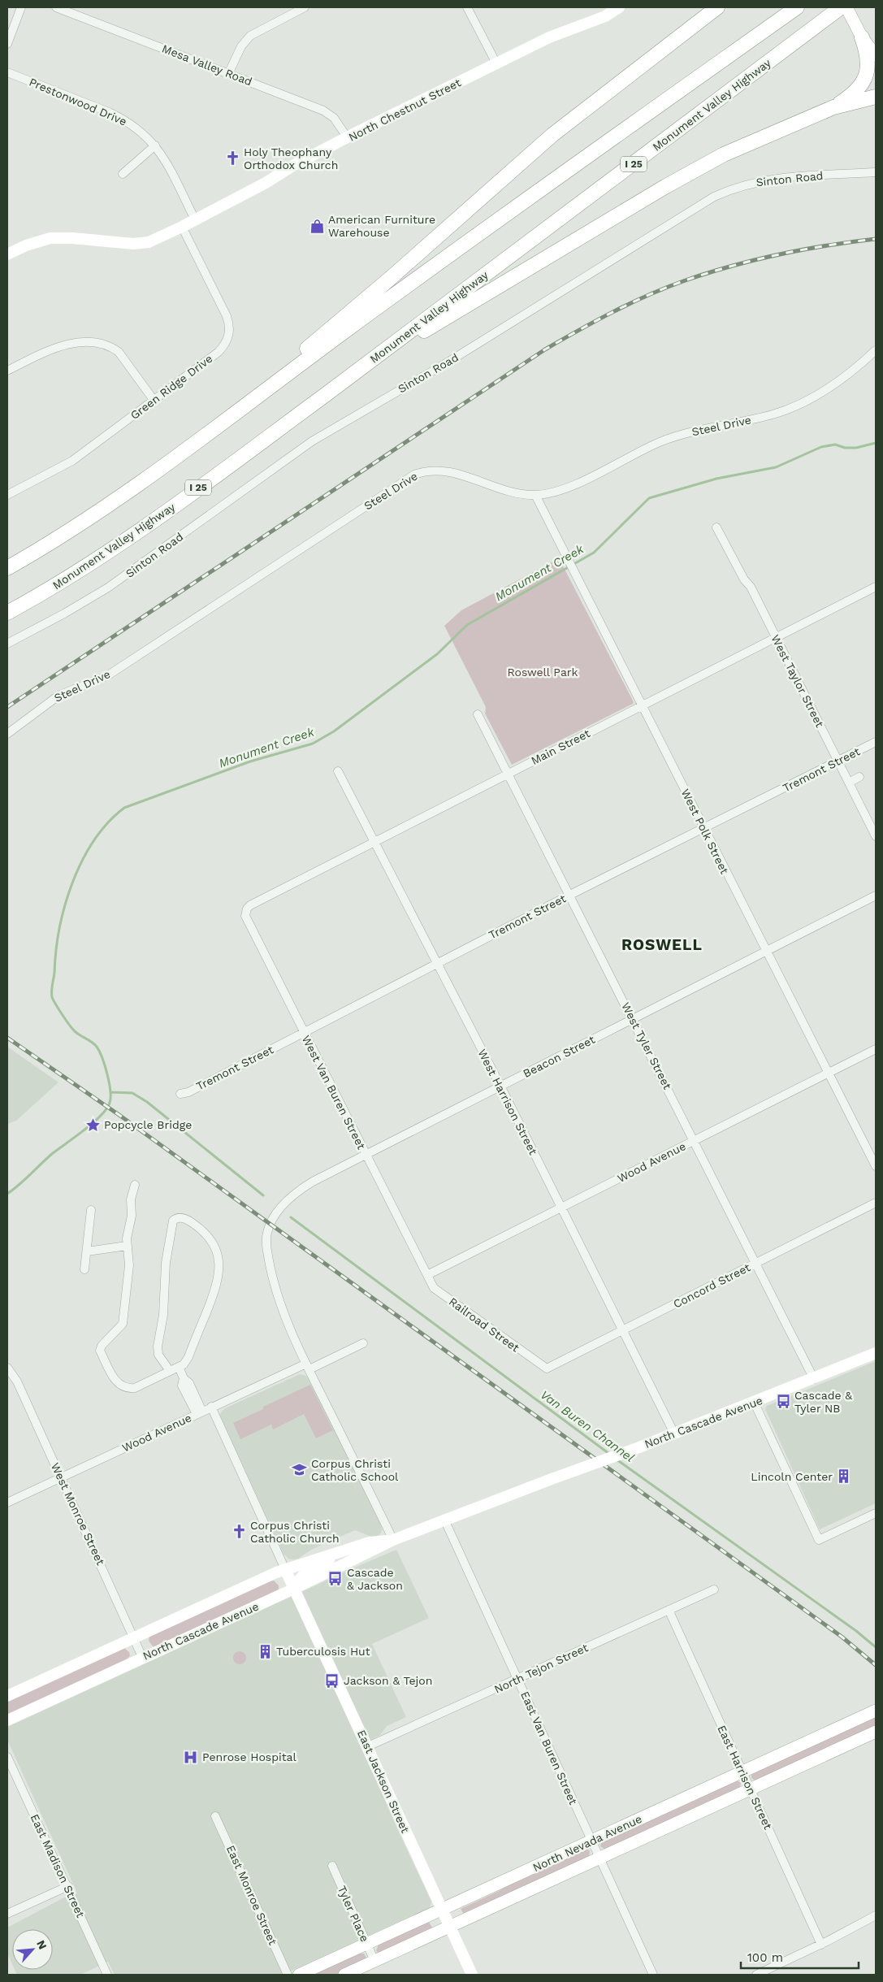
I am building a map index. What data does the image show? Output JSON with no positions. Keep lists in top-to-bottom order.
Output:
{
  "streets": {
    "highway": ["Monument Valley Highway", "I 25"],
    "main road": [
      "North Chestnut Street",
      "North Cascade Avenue",
      "East Jackson Street",
      "North Nevada Avenue"
    ],
    "street": [
      "Mesa Valley Road",
      "Prestonwood Drive",
      "Sinton Road",
      "Green Ridge Drive",
      "Steel Drive",
      "West Taylor Street",
      "Main Street",
      "Tremont Street",
      "West Polk Street",
      "West Tyler Street",
      "Beacon Street",
      "West Van Buren Street",
      "West Harrison Street",
      "Wood Avenue",
      "Concord Street",
      "Railroad Street",
      "West Monroe Street",
      "North Tejon Street",
      "East Van Buren Street",
      "East Harrison Street",
      "East Madison Street",
      "East Monroe Street",
      "Tyler Place"
    ]
  },
  "crossings": [
    ["Mesa Valley Road", "North Chestnut Street"],
    ["Prestonwood Drive", "North Chestnut Street"],
    ["North Chestnut Street", "Green Ridge Drive"],
    ["Steel Drive", "West Polk Street"],
    ["West Taylor Street", "Main Street"],
    ["West Taylor Street", "Tremont Street"],
    ["Main Street", "West Polk Street"],
    ["Main Street", "West Tyler Street"],
    ["Main Street", "West Van Buren Street"],
    ["Main Street", "West Harrison Street"],
    ["Tremont Street", "West Polk Street"],
    ["Tremont Street", "West Tyler Street"],
    ["Tremont Street", "West Van Buren Street"],
    ["Tremont Street", "West Harrison Street"],
    ["West Polk Street", "Beacon Street"],
    ["West Polk Street", "Wood Avenue"],
    ["West Tyler Street", "Beacon Street"],
    ["West Tyler Street", "Wood Avenue"],
    ["West Tyler Street", "Concord Street"],
    ["West Tyler Street", "North Cascade Avenue"],
    ["Beacon Street", "West Van Buren Street"],
    ["Beacon Street", "West Harrison Street"],
    ["Beacon Street", "Wood Avenue"],
    ["West Van Buren Street", "Wood Avenue"],
    ["West Van Buren Street", "Railroad Street"],
    ["West Harrison Street", "Wood Avenue"],
    ["West Harrison Street", "Concord Street"],
    ["West Harrison Street", "North Cascade Avenue"],
    ["Wood Avenue", "Railroad Street"],
    ["Wood Avenue", "West Monroe Street"],
    ["Concord Street", "Railroad Street"],
    ["North Cascade Avenue", "West Monroe Street"],
    ["North Cascade Avenue", "East Van Buren Street"],
    ["North Cascade Avenue", "East Jackson Street"],
    ["North Tejon Street", "East Van Buren Street"],
    ["North Tejon Street", "East Harrison Street"],
    ["North Tejon Street", "East Jackson Street"],
    ["East Van Buren Street", "North Nevada Avenue"],
    ["East Harrison Street", "North Nevada Avenue"],
    ["East Jackson Street", "North Nevada Avenue"],
    ["North Nevada Avenue", "Tyler Place"]
  ],
  "districts": ["ROSWELL"],
  "water": ["Monument Creek", "Van Buren Channel"],
  "parks": ["Roswell Park"],
  "places": {
    "church": ["Holy Theophany Orthodox Church", "Corpus Christi Catholic Church"],
    "shop": ["American Furniture Warehouse"],
    "place": ["Popcycle Bridge"],
    "bus stop": ["Cascade & Tyler NB", "Cascade & Jackson", "Jackson & Tejon"],
    "school or university": ["Corpus Christi Catholic School"],
    "building": ["Lincoln Center", "Tuberculosis Hut"],
    "hospital": ["Penrose Hospital"]
  },
  "scale_bar": "100 m",
  "north": "top right"
}
